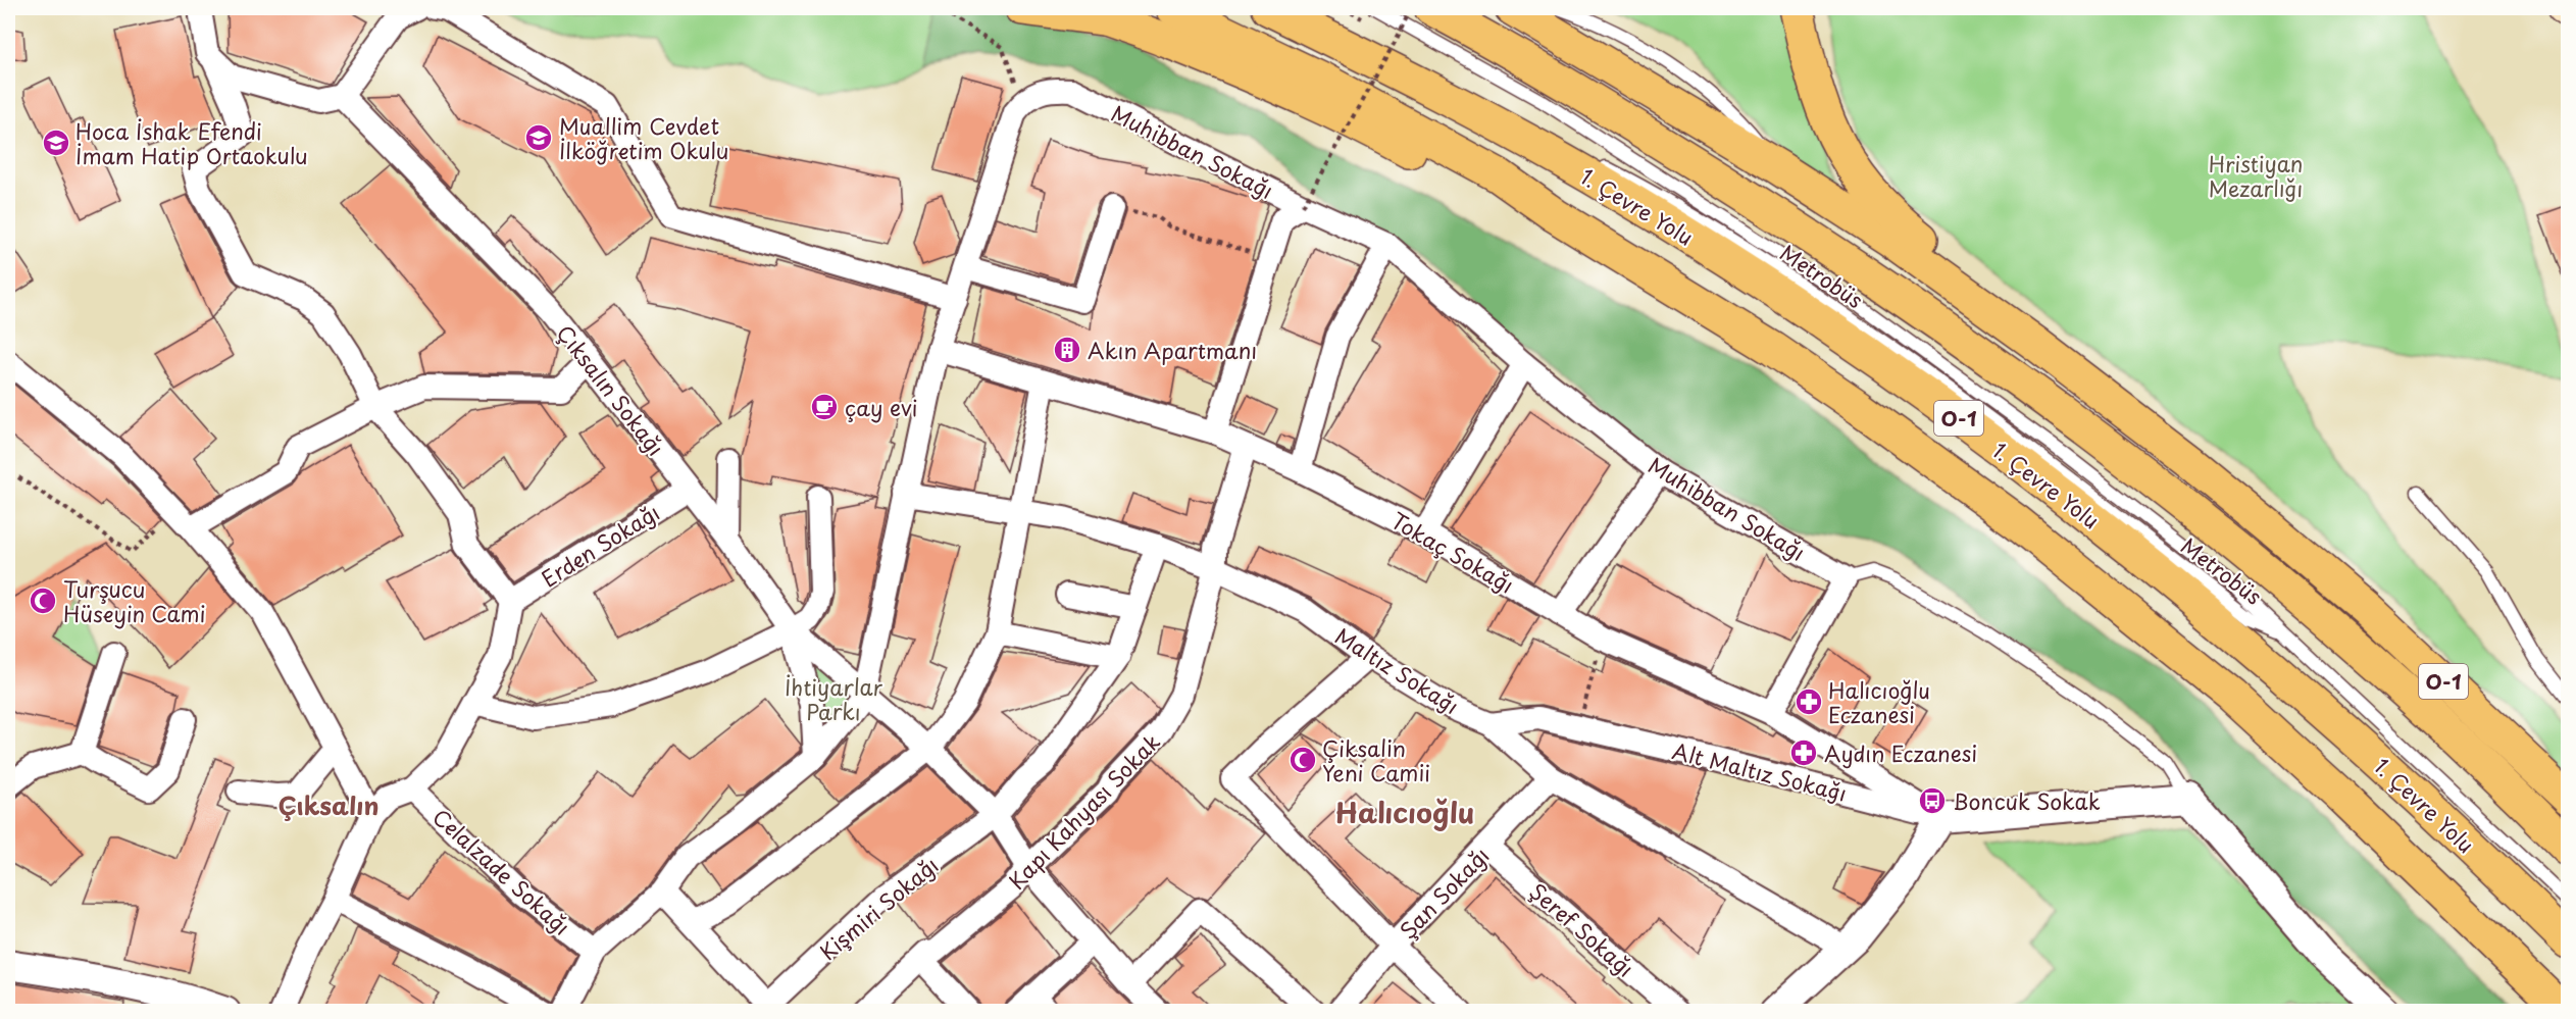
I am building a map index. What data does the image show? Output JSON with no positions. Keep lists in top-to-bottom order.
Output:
{
  "streets": {
    "highway": ["1. Çevre Yolu", "O-1"],
    "street": [
      "Muhibban Sokağı",
      "Çıksalın Sokağı",
      "Erden Sokağı",
      "Tokaç Sokağı",
      "Maltız Sokağı",
      "Alt Maltız Sokağı",
      "Kapı Kahyası Sokak",
      "Celalzade Sokağı",
      "Şan Sokağı",
      "Kişmiri Sokağı",
      "Şeref Sokağı"
    ],
    "lane": ["Metrobüs"]
  },
  "crossings": [
    ["Çıksalın Sokağı", "Erden Sokağı"],
    ["Çıksalın Sokağı", "Kapı Kahyası Sokak"],
    ["Çıksalın Sokağı", "Kişmiri Sokağı"],
    ["Tokaç Sokağı", "Alt Maltız Sokağı"],
    ["Tokaç Sokağı", "Kapı Kahyası Sokak"],
    ["Maltız Sokağı", "Alt Maltız Sokağı"],
    ["Maltız Sokağı", "Kapı Kahyası Sokak"],
    ["Maltız Sokağı", "Şan Sokağı"],
    ["Maltız Sokağı", "Kişmiri Sokağı"],
    ["Şan Sokağı", "Şeref Sokağı"]
  ],
  "districts": ["Çıksalın", "Halıcıoğlu"],
  "parks": ["Hristiyan Mezarlığı", "İhtiyarlar Parkı"],
  "places": {
    "school or university": ["Muallim Cevdet İlköğretim Okulu", "Hoca İshak Efendi İmam Hatip Ortaokulu"],
    "building": ["Akın Apartmanı"],
    "cafe": ["çay evi"],
    "mosque": ["Turşucu Hüseyin Cami", "Çiksalin Yeni Camii"],
    "pharmacy": ["Halıcıoğlu Eczanesi", "Aydın Eczanesi"],
    "bus stop": ["Boncuk Sokak"]
  }
}
